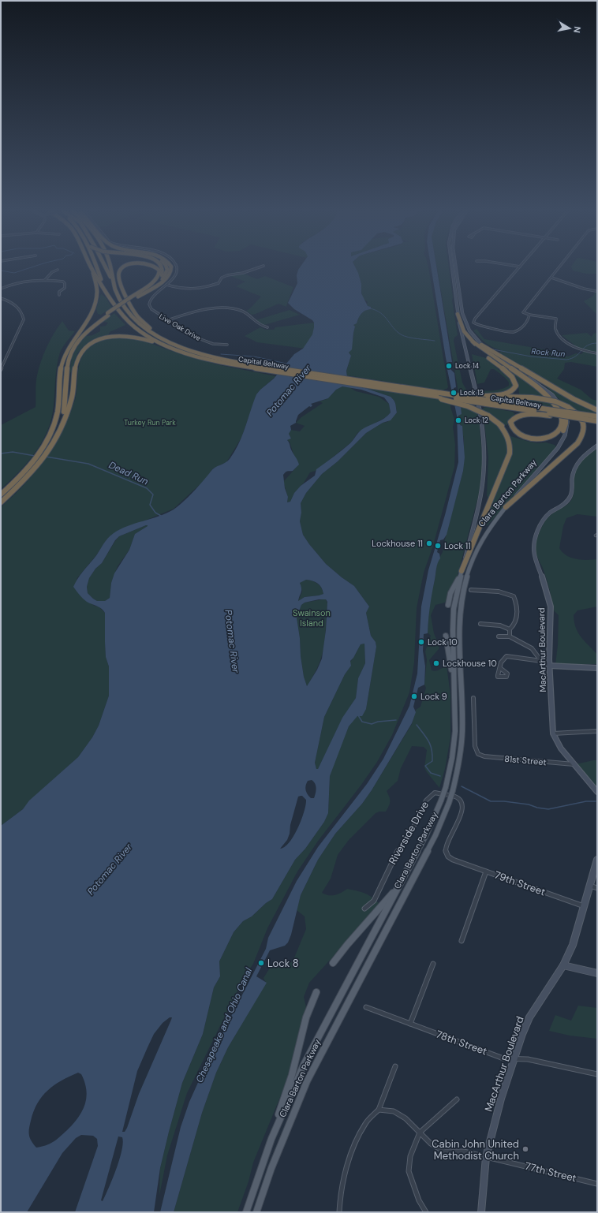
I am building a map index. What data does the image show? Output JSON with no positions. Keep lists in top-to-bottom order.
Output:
{
  "streets": {
    "highway": ["Capital Beltway"],
    "main road": ["Clara Barton Parkway", "MacArthur Boulevard"],
    "street": [
      "Live Oak Drive",
      "81st Street",
      "Riverside Drive",
      "79th Street",
      "78th Street",
      "77th Street"
    ]
  },
  "crossings": [
    ["MacArthur Boulevard", "81st Street"],
    ["MacArthur Boulevard", "79th Street"],
    ["MacArthur Boulevard", "78th Street"],
    ["MacArthur Boulevard", "77th Street"],
    ["Riverside Drive", "79th Street"]
  ],
  "water": [
    "Rock Run",
    "Potomac River",
    "Dead Run",
    "Chesapeake and Ohio Canal"
  ],
  "parks": ["Turkey Run Park", "Swainson Island"],
  "places": [
    "Lock 14",
    "Lock 13",
    "Lock 12",
    "Lockhouse 11",
    "Lock 11",
    "Lock 10",
    "Lockhouse 10",
    "Lock 9",
    "Lock 8",
    "Cabin John United Methodist Church"
  ],
  "north": "right"
}
